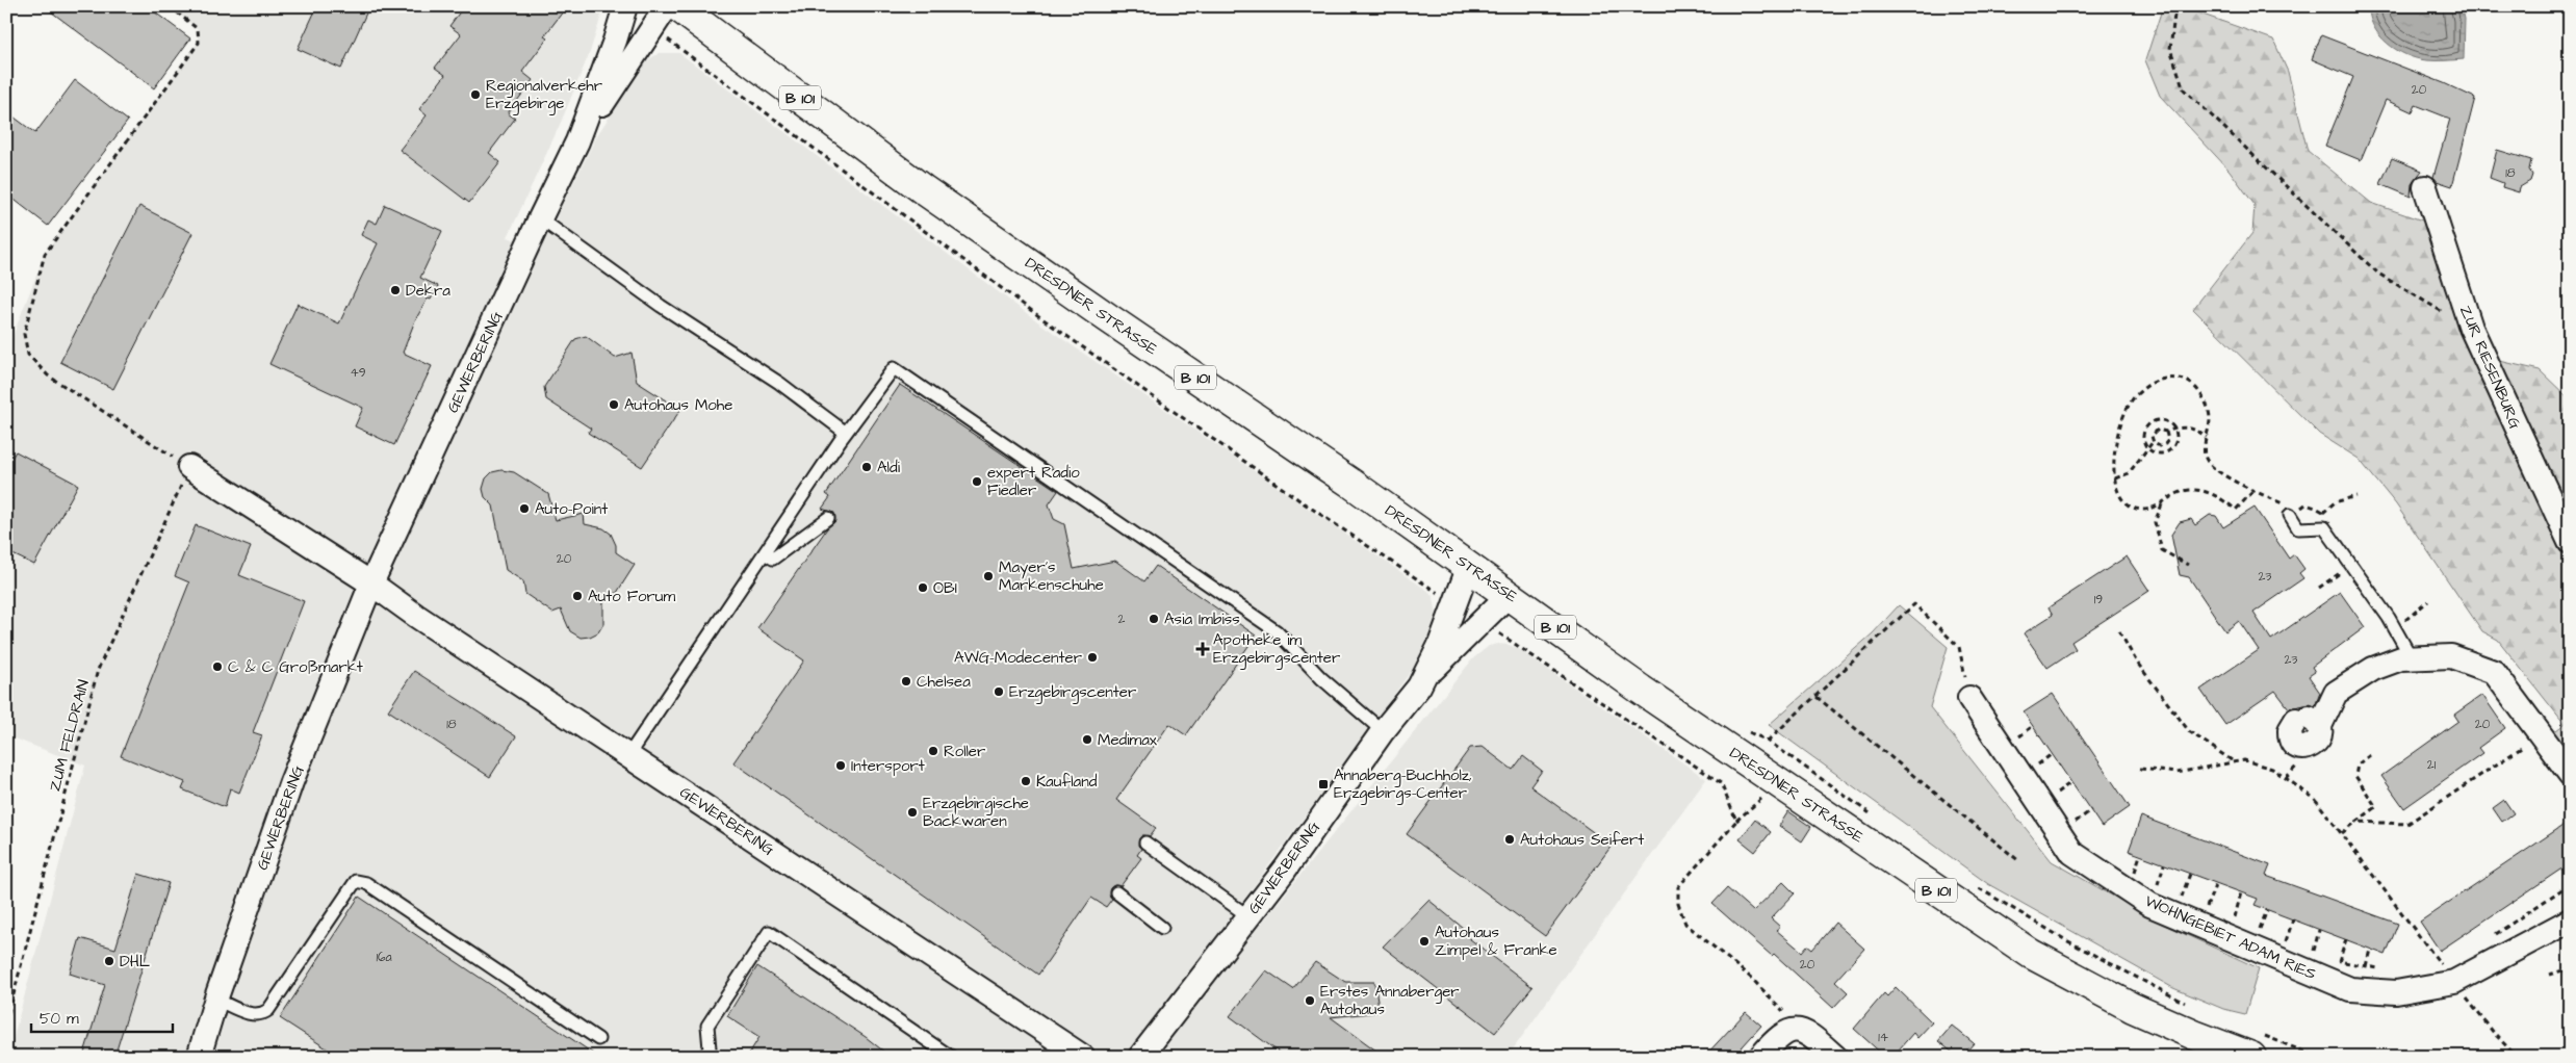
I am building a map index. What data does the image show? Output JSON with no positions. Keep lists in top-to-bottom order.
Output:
{
  "streets": {
    "main road": ["B 101", "DRESDNER STRASSE"],
    "street": ["GEWERBERING", "ZUR RIESENBURG", "WOHNGEBIET ADAM RIES"],
    "path": ["ZUM FELDRAIN"]
  },
  "crossings": [
    ["DRESDNER STRASSE", "GEWERBERING"],
    ["GEWERBERING", "ZUM FELDRAIN"]
  ],
  "places": {
    "other": [
      "Regionalverkehr Erzgebirge",
      "Dekra",
      "Autohaus Mohe",
      "Aldi",
      "expert Radio Fiedler",
      "Auto-Point",
      "Mayer’s Markenschuhe",
      "OBI",
      "Auto Forum",
      "Asia Imbiss",
      "AWG-Modecenter",
      "C & C Großmarkt",
      "Chelsea",
      "Erzgebirgscenter",
      "Medimax",
      "Roller",
      "Intersport",
      "Kaufland",
      "Erzgebirgische Backwaren",
      "Autohaus Seifert",
      "Autohaus Zimpel & Franke",
      "DHL",
      "Erstes Annaberger Autohaus"
    ],
    "health": ["Apotheke im Erzgebirgscenter"],
    "transit": ["Annaberg-Buchholz, Erzgebirgs-Center"]
  },
  "house_numbers": [
    "20",
    "18",
    "49",
    "20",
    "23",
    "19",
    "2",
    "23",
    "18",
    "20",
    "21",
    "16a",
    "20",
    "14"
  ],
  "scale_bar": "50 m"
}
